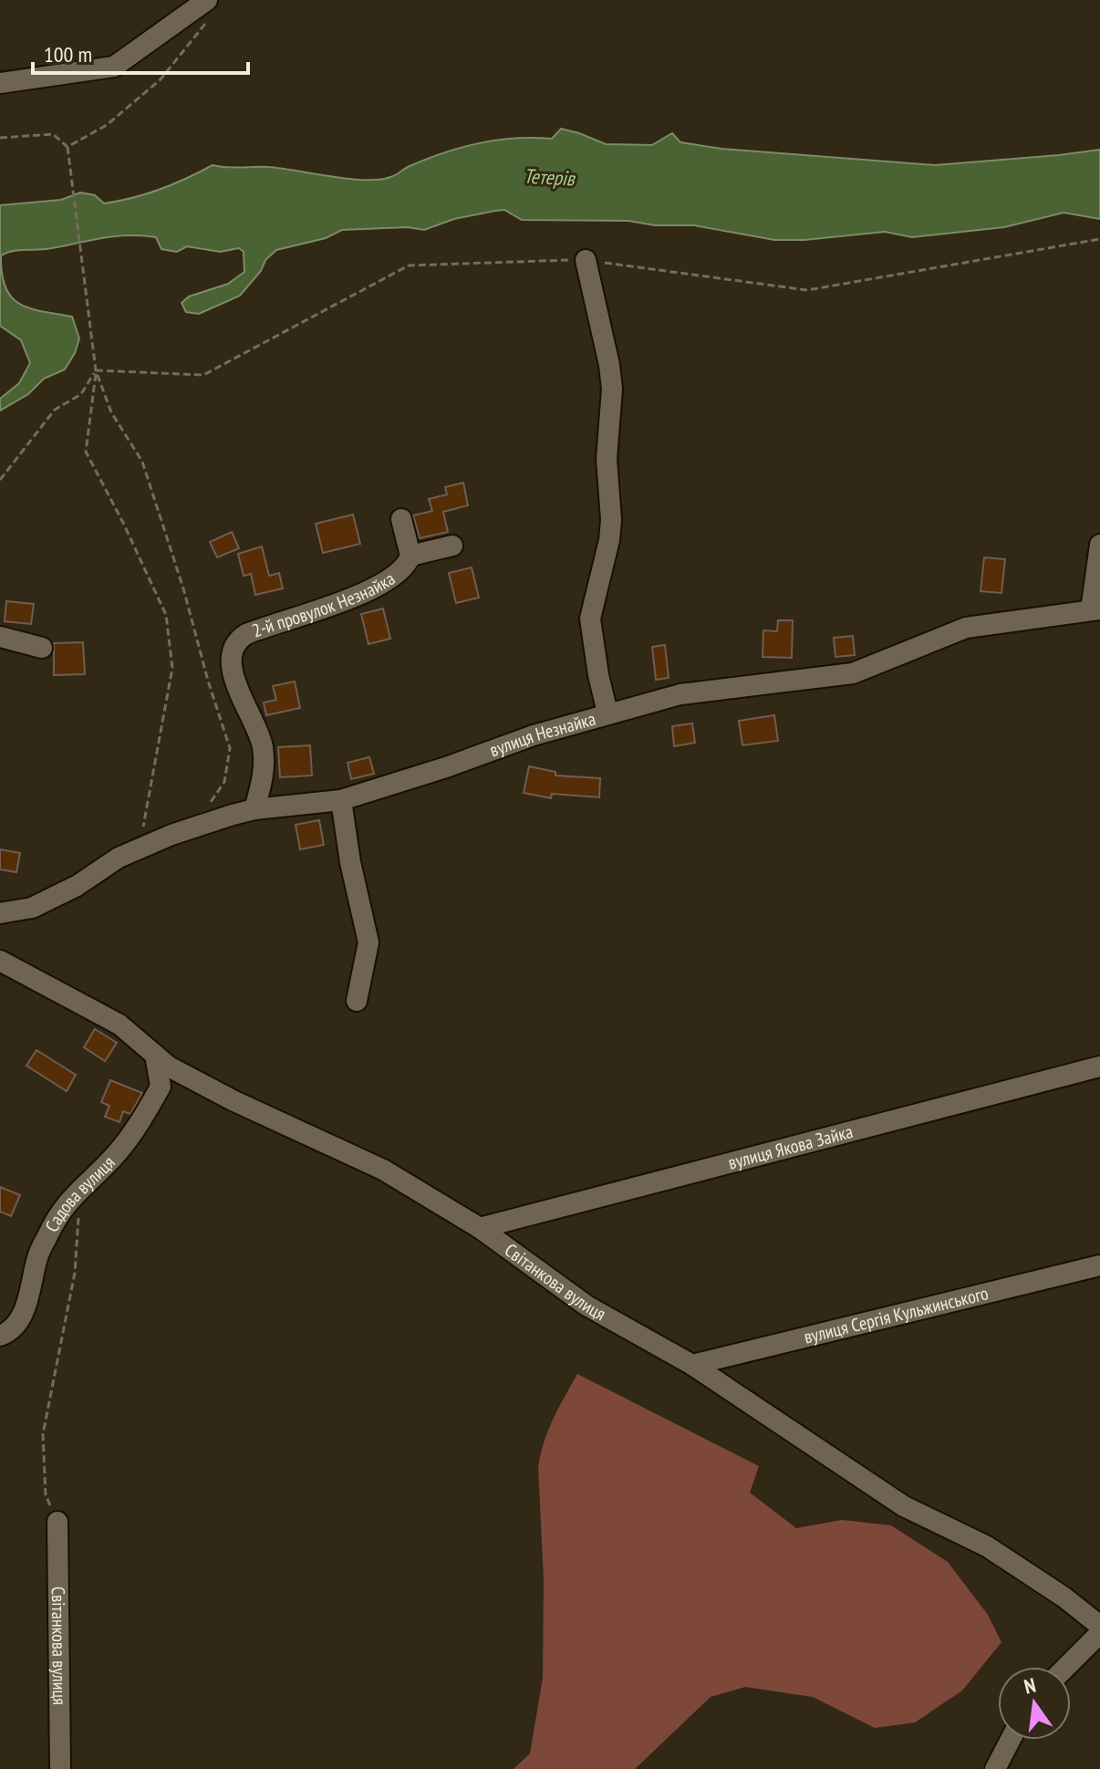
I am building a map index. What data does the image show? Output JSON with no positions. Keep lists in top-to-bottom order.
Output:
{
  "streets": {
    "street": [
      "2-й провулок Незнайка",
      "вулиця Незнайка",
      "вулиця Якова Зайка",
      "Садова вулиця",
      "Світанкова вулиця",
      "вулиця Сергія Кульжинського"
    ]
  },
  "crossings": [
    ["2-й провулок Незнайка", "вулиця Незнайка"],
    ["вулиця Якова Зайка", "Світанкова вулиця"],
    ["Садова вулиця", "Світанкова вулиця"],
    ["Світанкова вулиця", "вулиця Сергія Кульжинського"]
  ],
  "water": ["Тетерів"],
  "scale_bar": "100 m",
  "north": "top"
}
